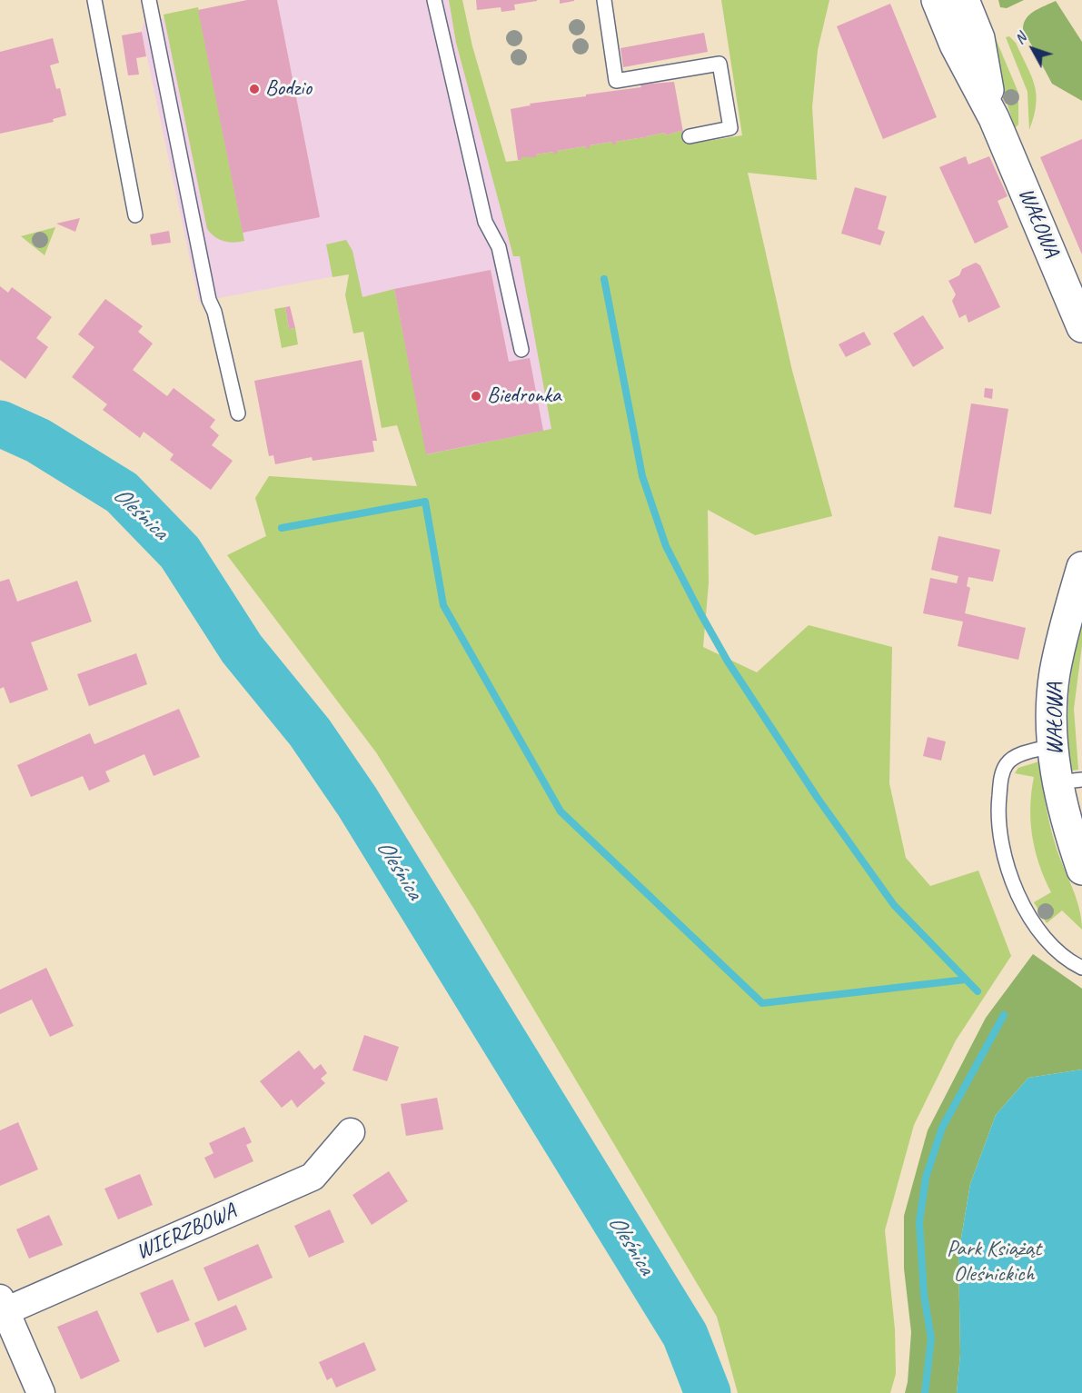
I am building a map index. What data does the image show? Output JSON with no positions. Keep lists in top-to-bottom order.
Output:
{
  "streets": {
    "street": ["WAŁOWA", "WIERZBOWA"]
  },
  "water": ["Oleśnica"],
  "parks": ["Park Książąt Oleśnickich"],
  "places": ["Bodzio", "Biedronka"],
  "north": "top left"
}
